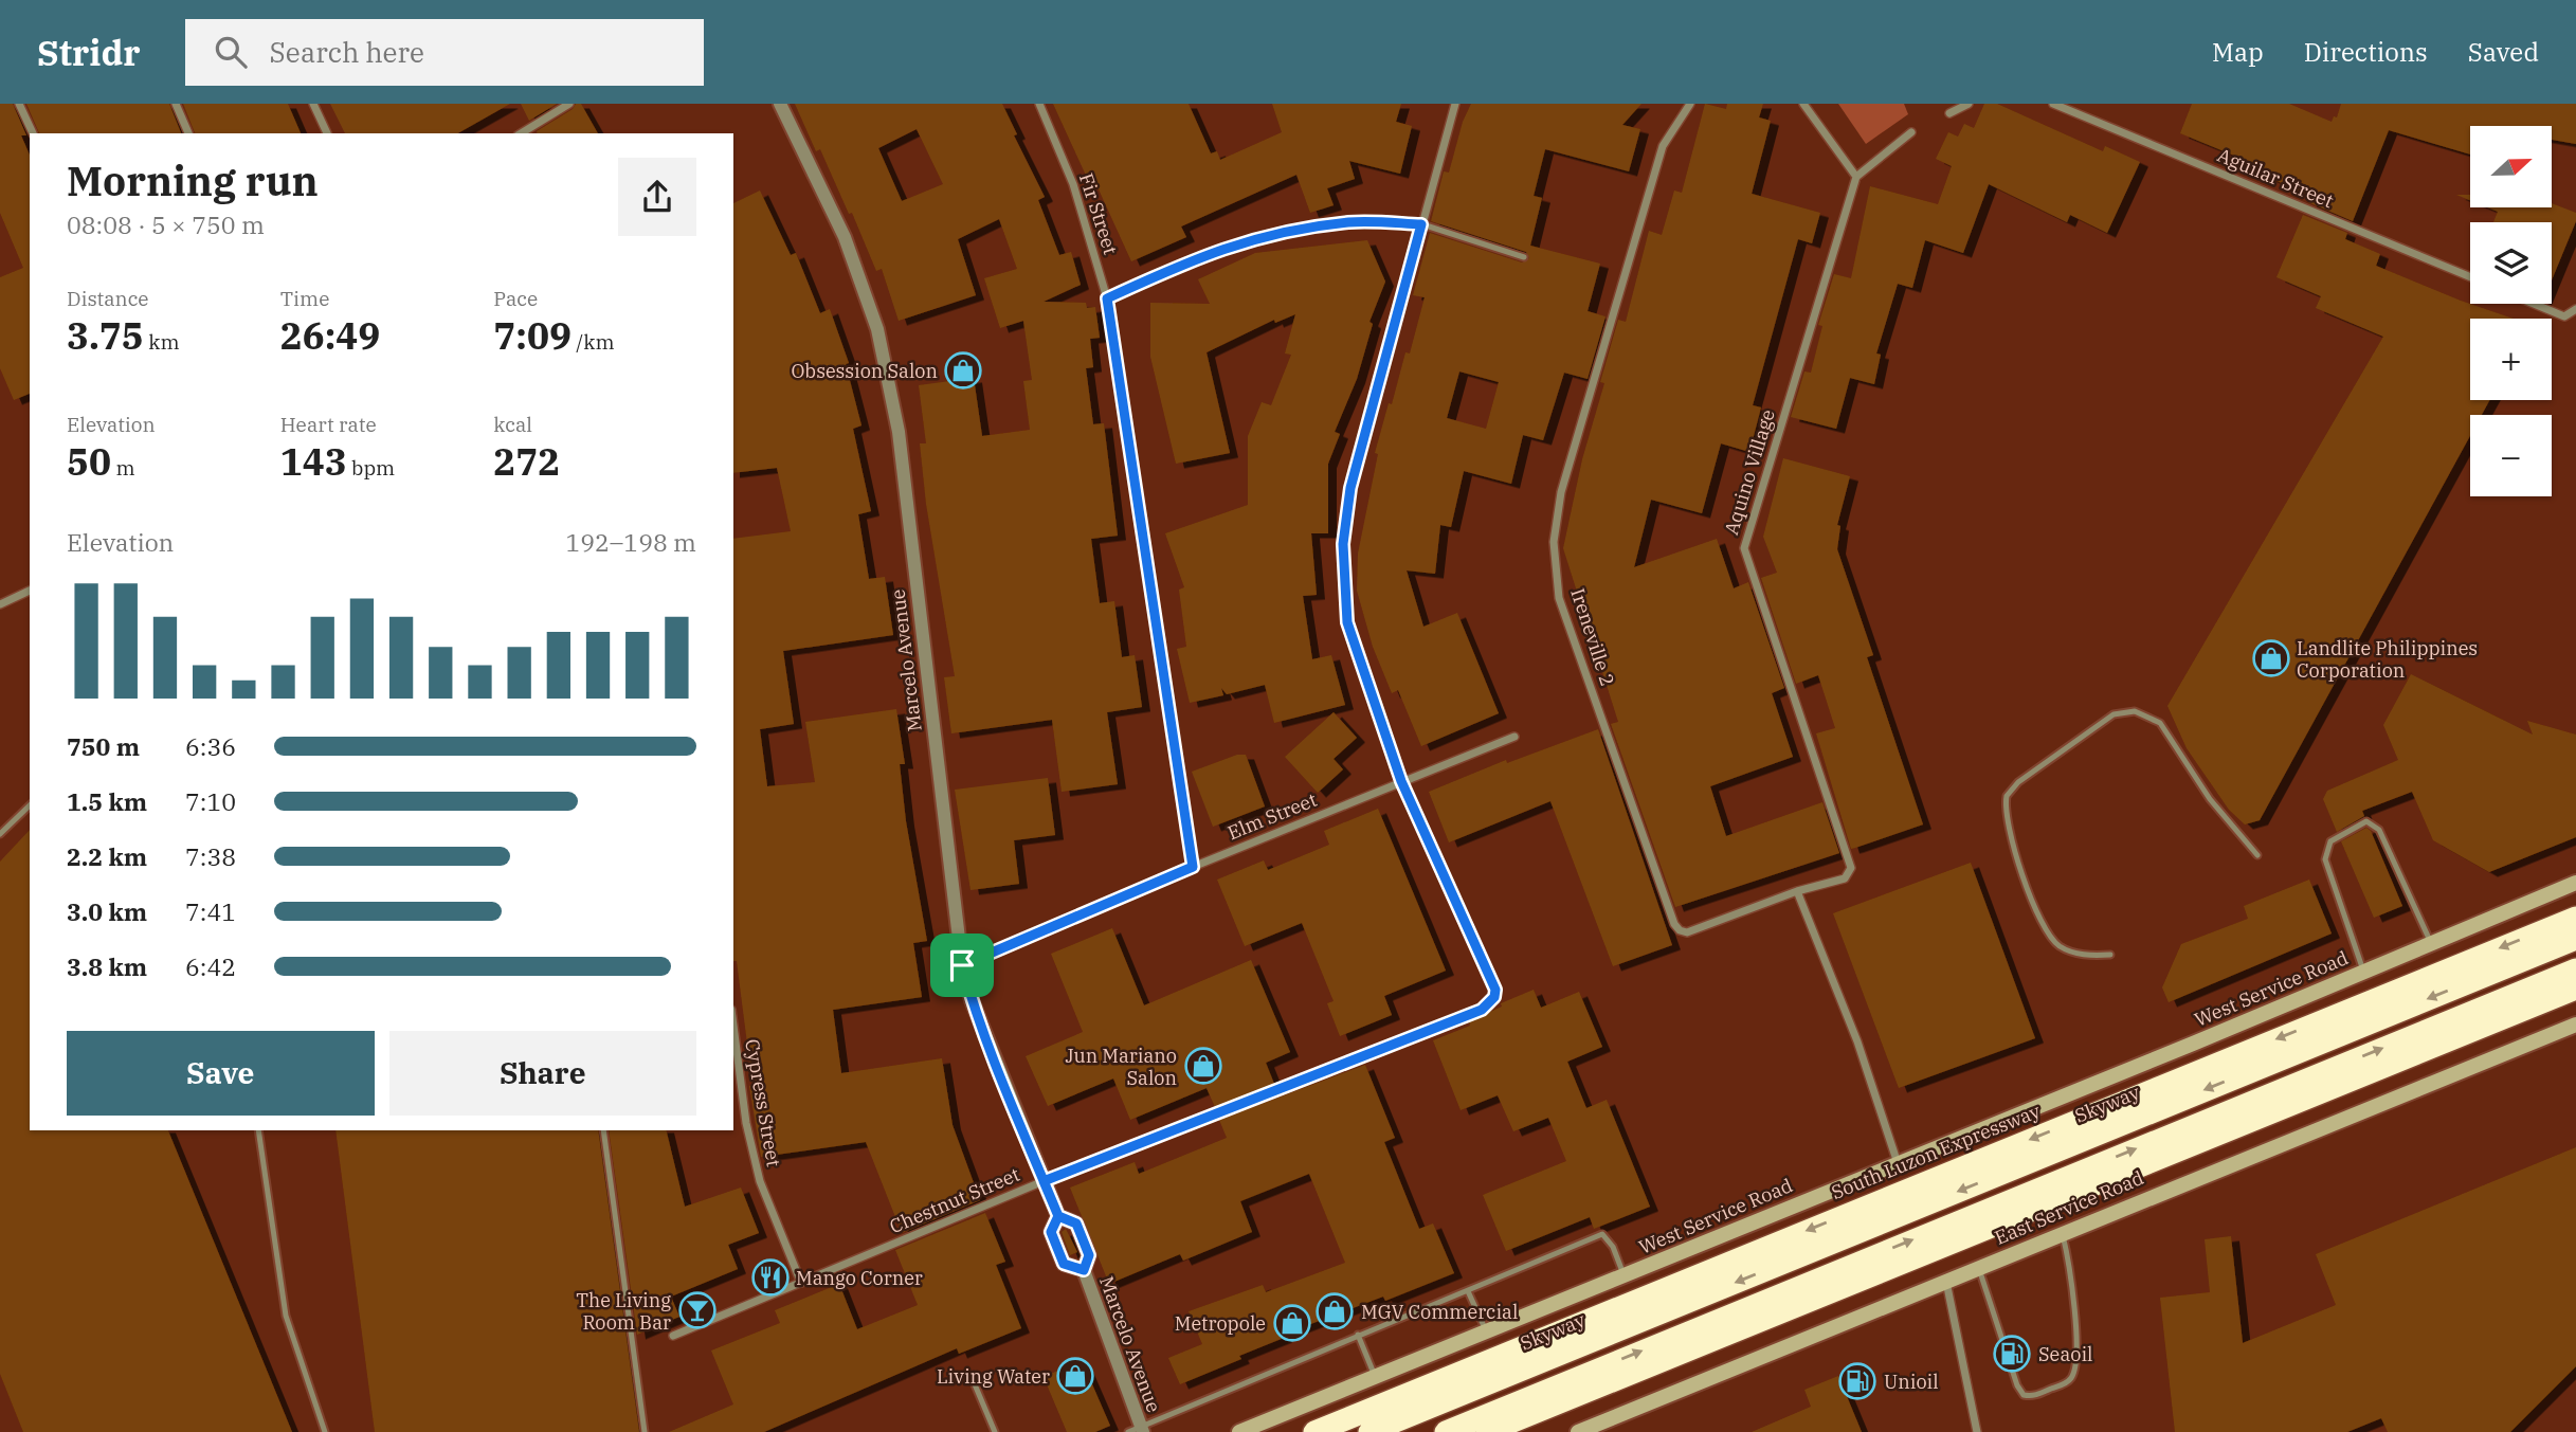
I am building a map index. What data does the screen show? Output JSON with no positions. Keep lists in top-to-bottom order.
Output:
{
  "streets": {
    "highway": ["Skyway", "South Luzon Expressway"],
    "main road": ["West Service Road", "East Service Road"],
    "street": [
      "Aguilar Street",
      "Fir Street",
      "Aquino Village",
      "Ireneville 2",
      "Marcelo Avenue",
      "Elm Street",
      "Cypress Street",
      "Chestnut Street"
    ]
  },
  "crossings": [
    ["Fir Street", "Elm Street"],
    ["Aquino Village", "Ireneville 2"],
    ["Marcelo Avenue", "Elm Street"],
    ["Marcelo Avenue", "Chestnut Street"],
    ["Elm Street", "Chestnut Street"],
    ["Cypress Street", "Chestnut Street"]
  ],
  "places": {
    "shop": [
      "Obsession Salon",
      "Landlite Philippines Corporation",
      "Jun Mariano Salon",
      "MGV Commercial",
      "Metropole",
      "Living Water"
    ],
    "restaurant": ["Mango Corner"],
    "bar": ["The Living Room Bar"],
    "fuel station": ["Seaoil", "Unioil"]
  },
  "north": "right",
  "page": {
    "header": "Stridr",
    "search": "Search here",
    "nav": ["Map", "Directions", "Saved"],
    "map_buttons": ["+", "−"],
    "heading": ["Morning run", "08:08 · 5 × 750 m"],
    "stats": [
      ["Distance", "3.75 km"],
      ["Time", "26:49"],
      ["Pace", "7:09 /km"],
      ["Elevation", "50 m"],
      ["Heart rate", "143 bpm"],
      ["kcal", "272"]
    ],
    "chart": ["Elevation", "192–198 m"],
    "list": [
      {
        "name": "750 m",
        "note": "6:36"
      },
      {
        "name": "1.5 km",
        "note": "7:10"
      },
      {
        "name": "2.2 km",
        "note": "7:38"
      },
      {
        "name": "3.0 km",
        "note": "7:41"
      },
      {
        "name": "3.8 km",
        "note": "6:42"
      }
    ],
    "buttons": ["Save", "Share"]
  }
}
